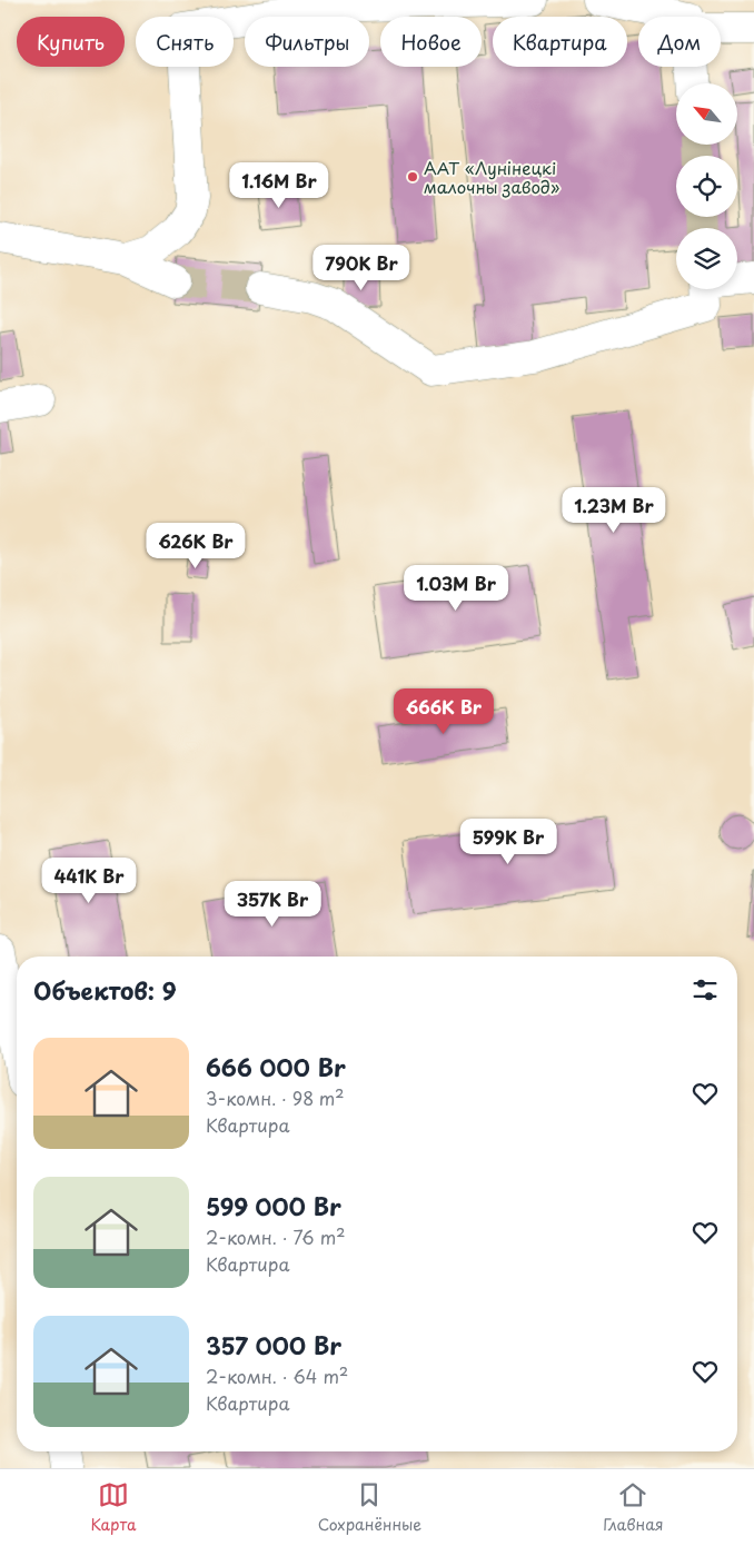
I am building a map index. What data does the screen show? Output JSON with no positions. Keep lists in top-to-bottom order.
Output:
{
  "places": ["ААТ «Лунінецкі малочны завод»"],
  "north": "top left",
  "page": {
    "chip": [
      "Купить",
      "Снять",
      "Фильтры",
      "Новое",
      "Квартира",
      "Дом"
    ],
    "price": [
      "1.16M Br",
      "790K Br",
      "1.23M Br",
      "626K Br",
      "1.03M Br",
      "666K Br",
      "599K Br",
      "441K Br",
      "357K Br"
    ],
    "heading": "Объектов: 9",
    "list": [
      {
        "name": "666 000 Br",
        "note": "3-комн. · 98 m² · Квартира"
      },
      {
        "name": "599 000 Br",
        "note": "2-комн. · 76 m² · Квартира"
      },
      {
        "name": "357 000 Br",
        "note": "2-комн. · 64 m² · Квартира"
      }
    ],
    "tabs": ["Карта", "Сохранённые", "Главная"]
  }
}
